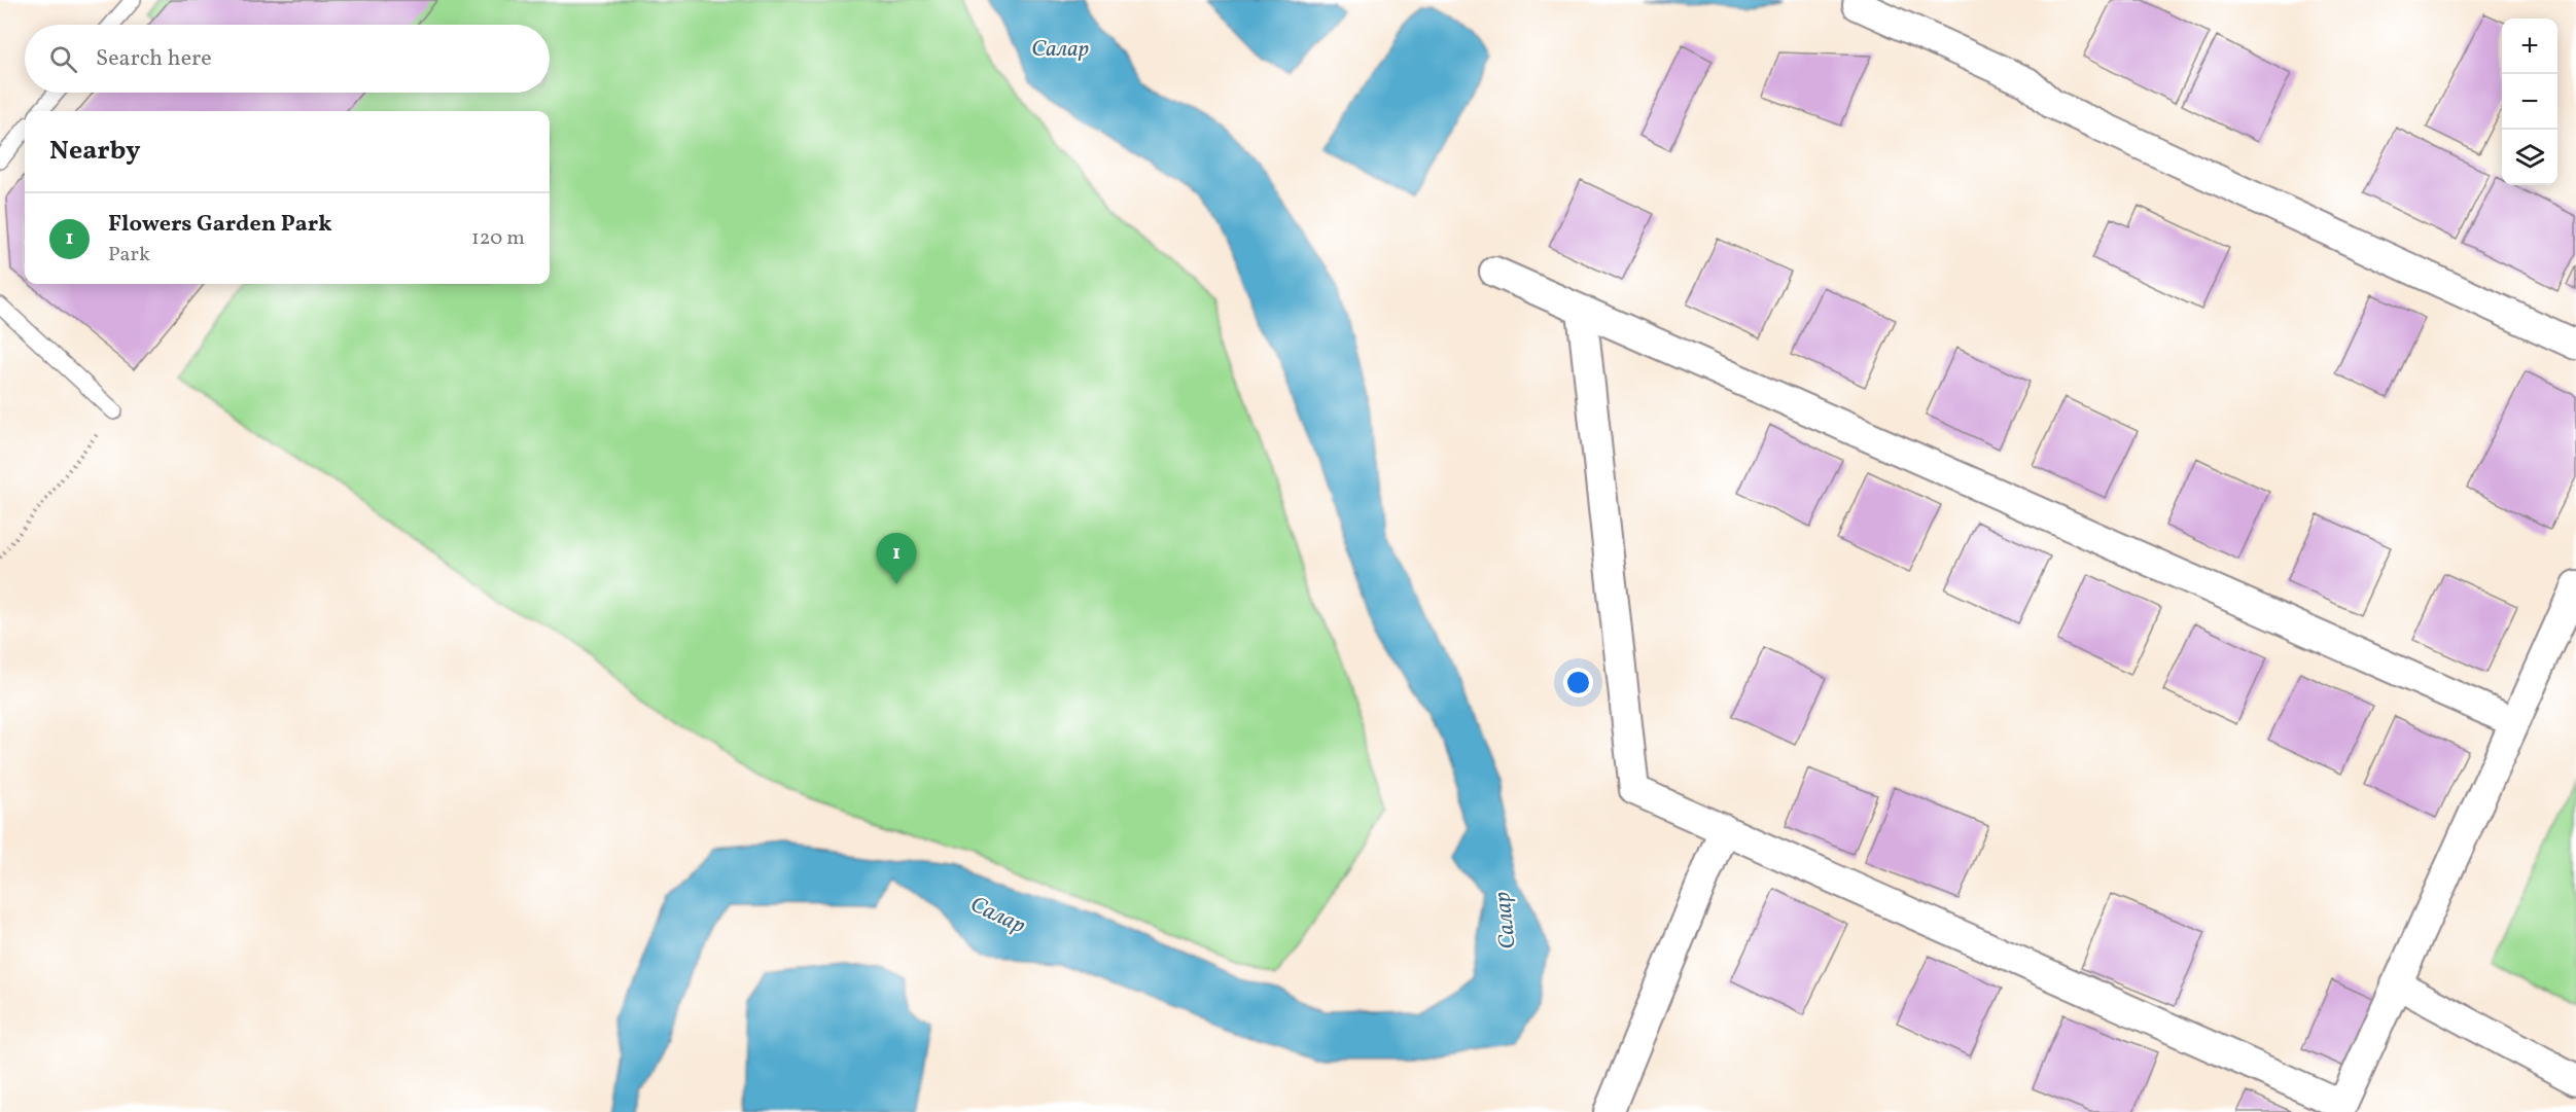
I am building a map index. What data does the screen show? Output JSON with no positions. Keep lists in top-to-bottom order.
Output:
{
  "water": ["Салар"],
  "page": {
    "map_buttons": ["+", "−"],
    "search": "Search here",
    "heading": "Nearby",
    "list": [
      {
        "mark": "1",
        "name": "Flowers Garden Park",
        "note": "Park",
        "value": "120 m"
      }
    ],
    "pins": "1"
  }
}
